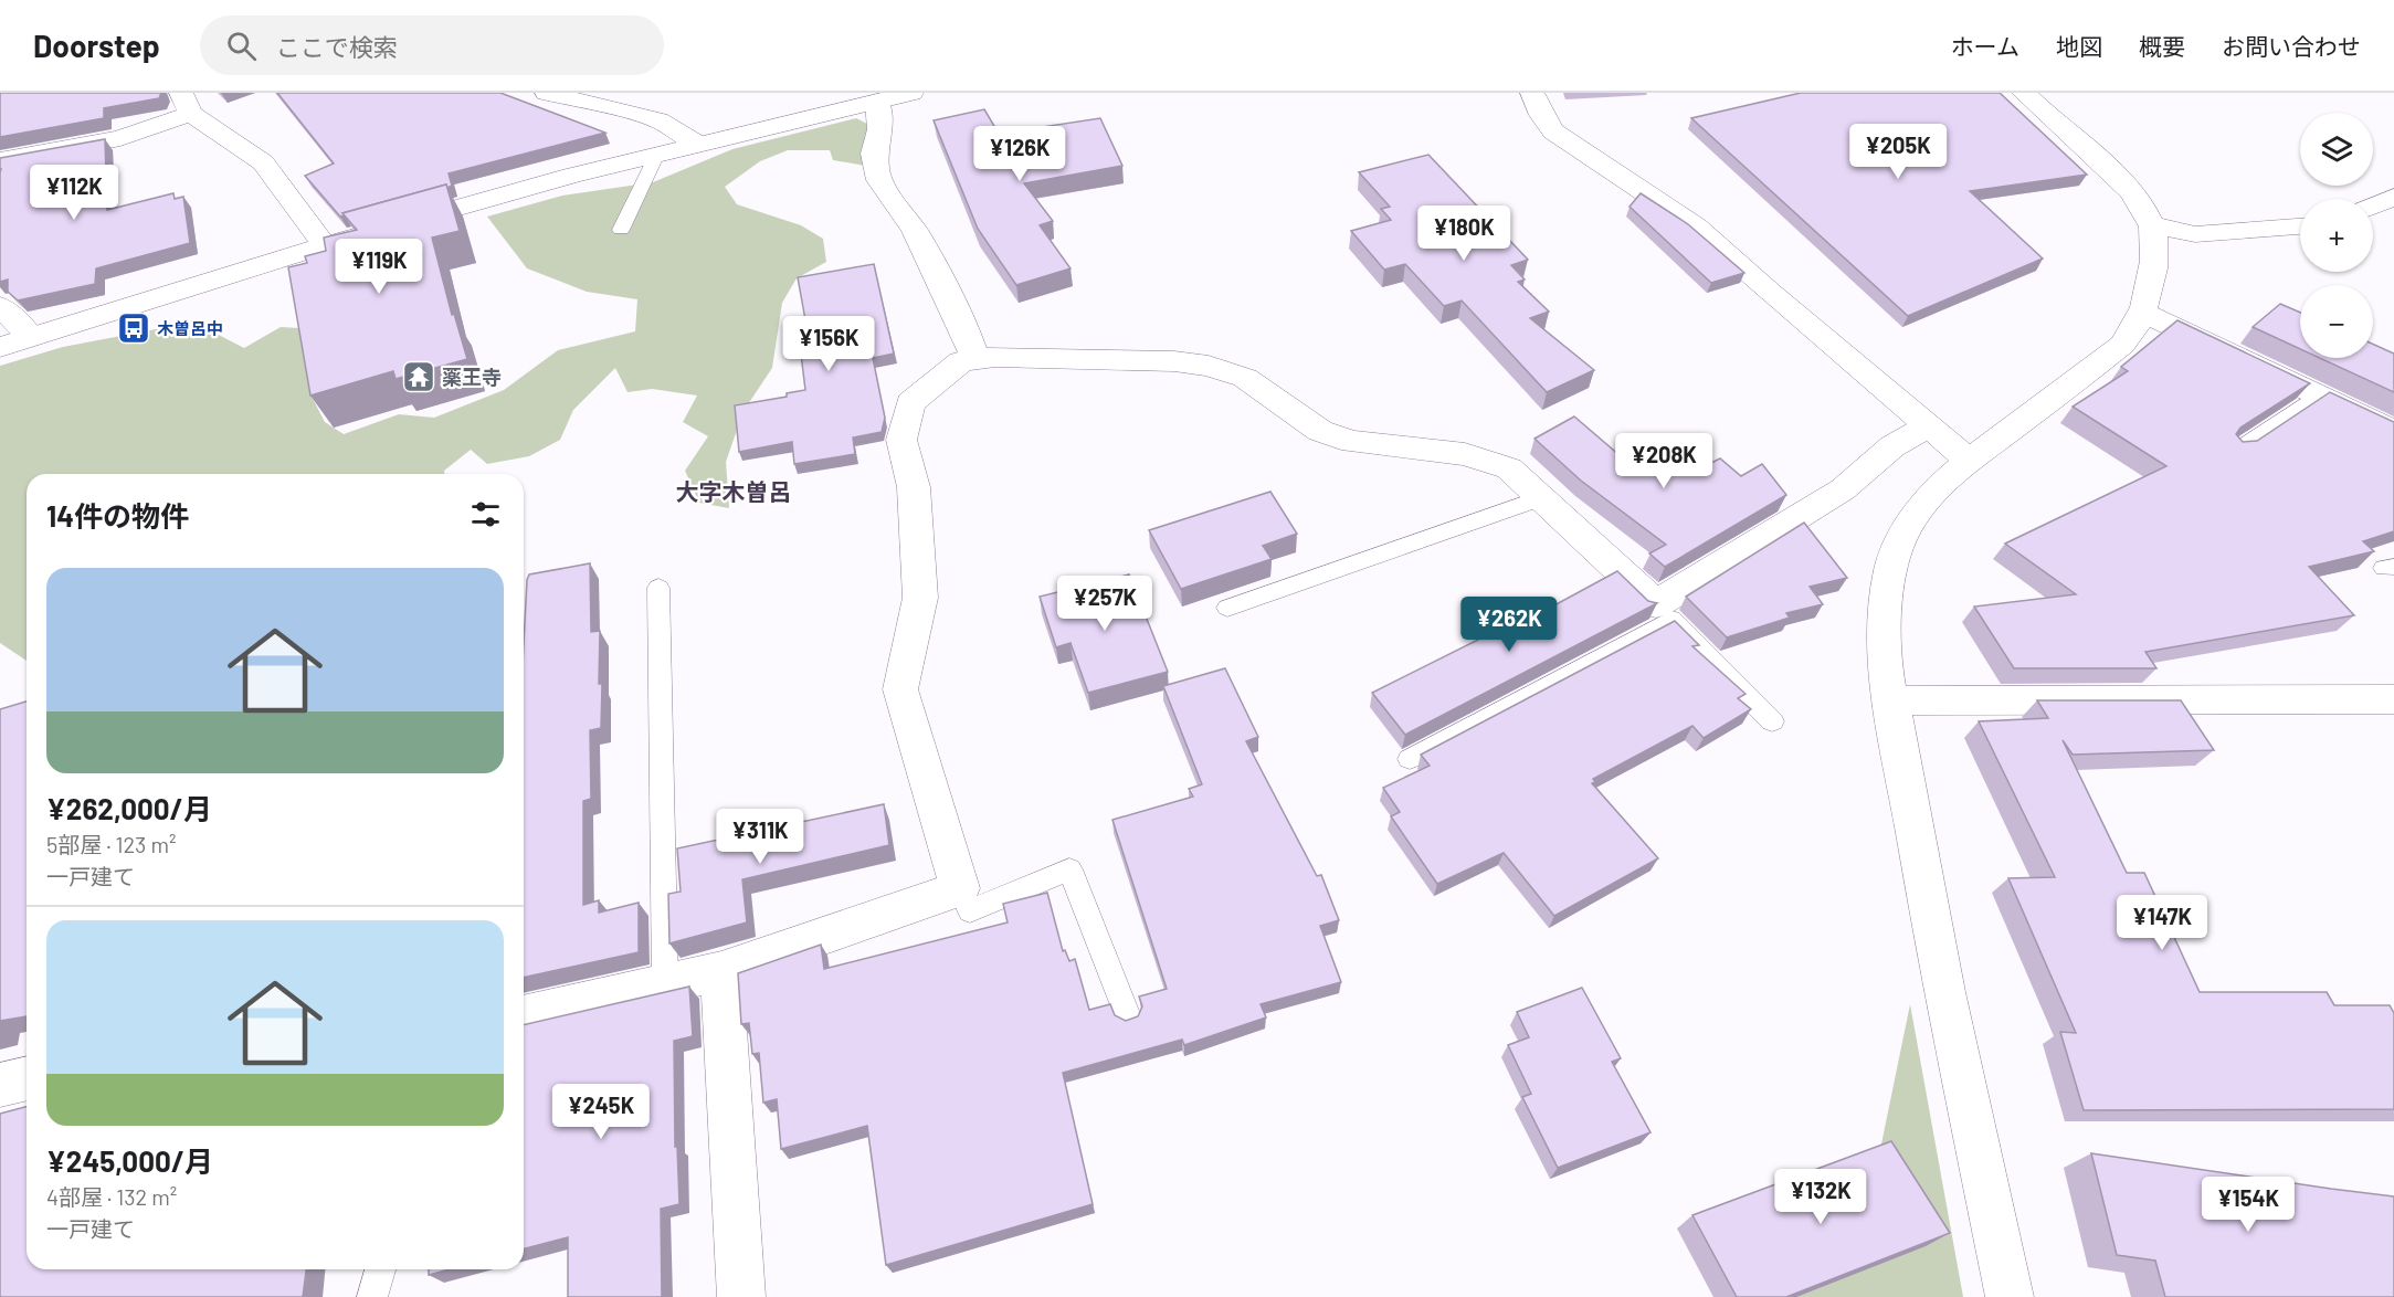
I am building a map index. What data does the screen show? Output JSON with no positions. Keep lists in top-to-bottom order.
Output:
{
  "districts": ["大字木曽呂"],
  "places": {
    "bus stop": ["木曽呂中"],
    "temple": ["薬王寺"]
  },
  "page": {
    "header": "Doorstep",
    "search": "ここで検索",
    "nav": [
      "ホーム",
      "地図",
      "概要",
      "お問い合わせ"
    ],
    "map_buttons": ["+", "−"],
    "price": [
      "¥205K",
      "¥126K",
      "¥112K",
      "¥180K",
      "¥119K",
      "¥156K",
      "¥208K",
      "¥257K",
      "¥262K",
      "¥311K",
      "¥147K",
      "¥245K",
      "¥132K",
      "¥154K"
    ],
    "heading": "14件の物件",
    "list": [
      {
        "name": "¥262,000/月",
        "note": "5部屋 · 123 m² · 一戸建て"
      },
      {
        "name": "¥245,000/月",
        "note": "4部屋 · 132 m² · 一戸建て"
      }
    ]
  }
}
